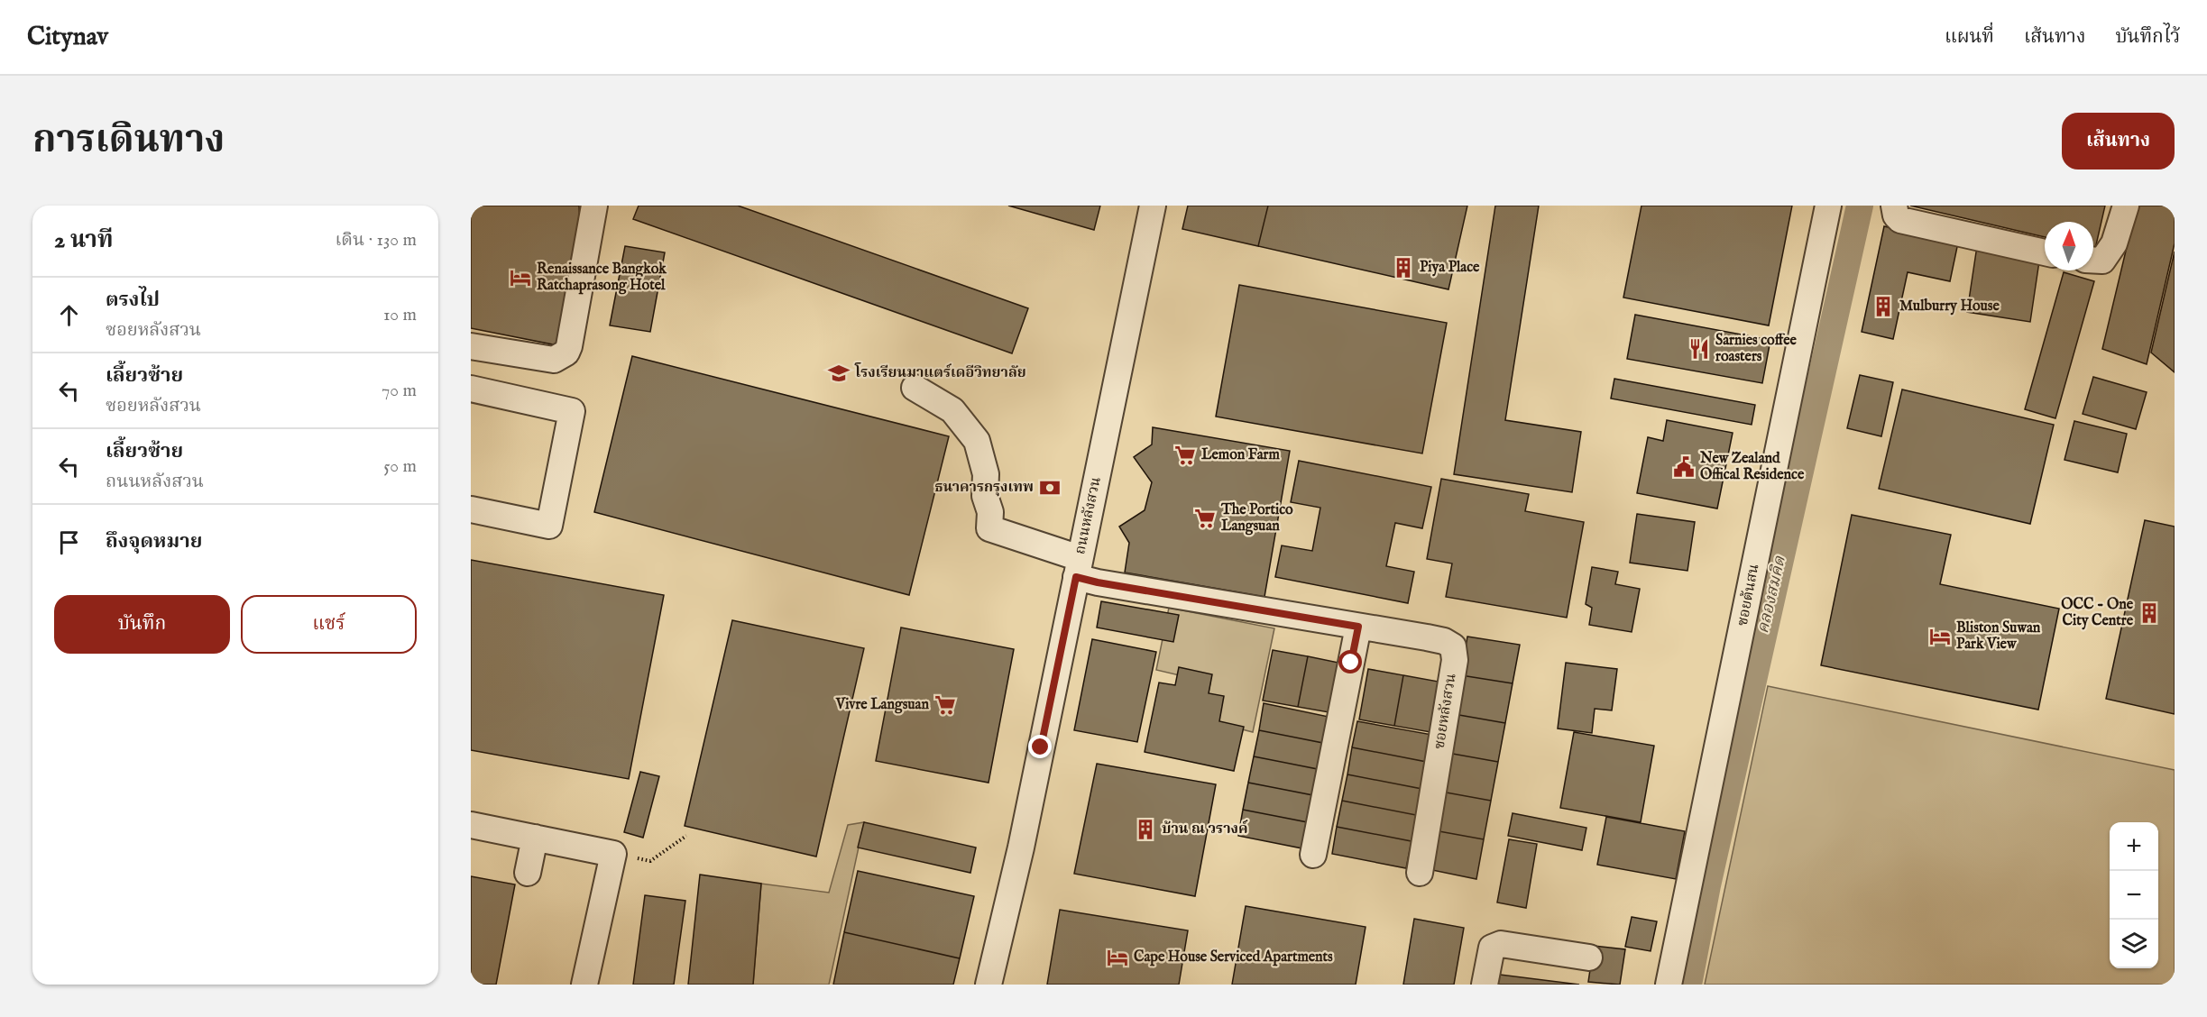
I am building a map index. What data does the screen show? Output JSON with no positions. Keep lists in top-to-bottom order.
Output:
{
  "streets": {
    "street": ["ถนนหลังสวน", "ซอยต้นสน", "ซอยหลังสวน"]
  },
  "crossings": [
    ["ถนนหลังสวน", "ซอยหลังสวน"]
  ],
  "water": ["คลองสมคิด"],
  "places": {
    "building": [
      "Piya Place",
      "Mulburry House",
      "OCC - One City Centre",
      "บ้าน ณ วรางค์"
    ],
    "hotel": ["Renaissance Bangkok Ratchaprasong Hotel", "Bliston Suwan Park View", "Cape House Serviced Apartments"],
    "restaurant": ["Sarnies coffee roasters"],
    "school or university": ["โรงเรียนมาแตร์เดอีวิทยาลัย"],
    "supermarket": ["Lemon Farm", "The Portico Langsuan", "Vivre Langsuan"],
    "public building": ["New Zealand Offical Residence"],
    "bank": ["ธนาคารกรุงเทพ"]
  },
  "north": "top",
  "page": {
    "header": "Citynav",
    "nav": ["แผนที่", "เส้นทาง", "บันทึกไว้"],
    "title": "การเดินทาง",
    "buttons": [
      "เส้นทาง",
      ["บันทึก", "แชร์"]
    ],
    "heading": ["2 นาที", "เดิน · 130 m"],
    "list": [
      ["ตรงไป", "ซอยหลังสวน", "10 m"],
      ["เลี้ยวซ้าย", "ซอยหลังสวน", "70 m"],
      ["เลี้ยวซ้าย", "ถนนหลังสวน", "50 m"],
      "ถึงจุดหมาย"
    ],
    "map_buttons": ["+", "−"]
  }
}
